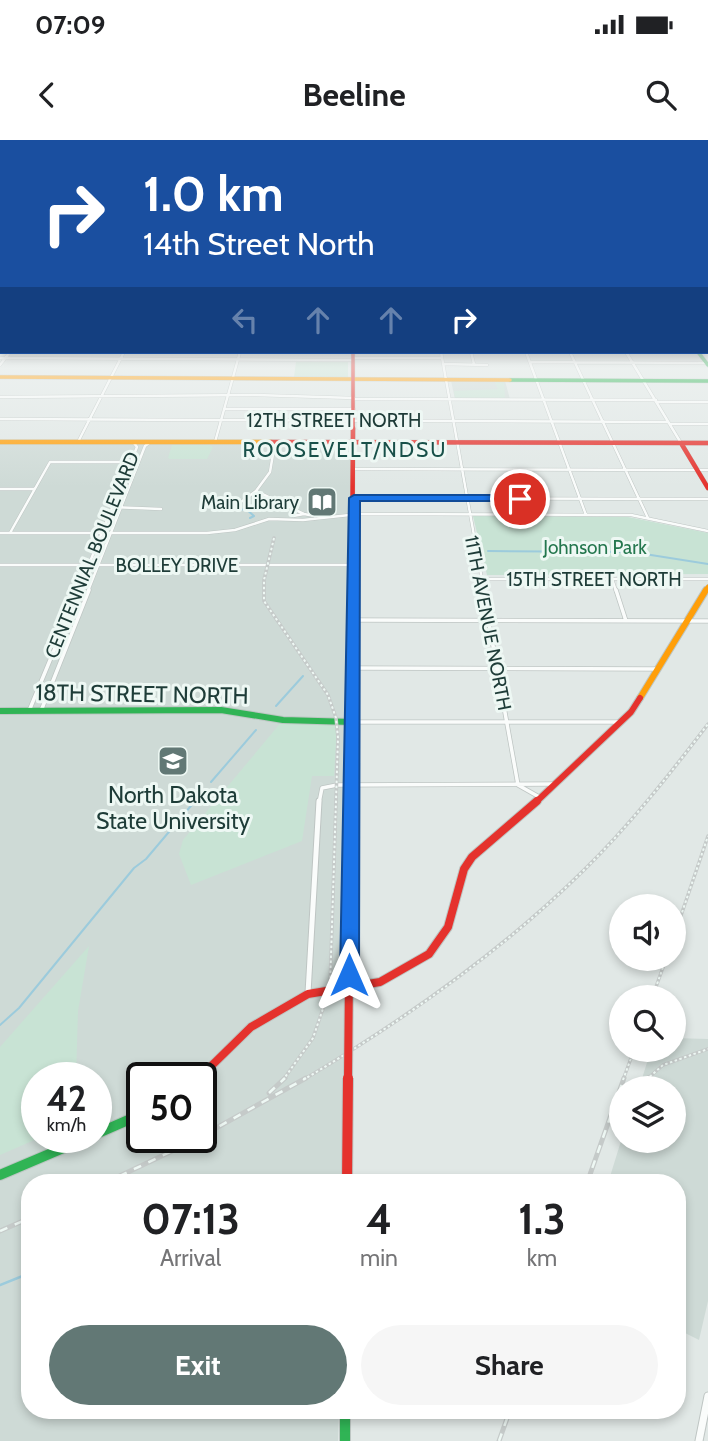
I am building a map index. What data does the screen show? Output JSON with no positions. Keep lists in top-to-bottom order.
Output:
{
  "streets": {
    "main road": ["18TH STREET NORTH"],
    "street": [
      "12TH STREET NORTH",
      "CENTENNIAL BOULEVARD",
      "BOLLEY DRIVE",
      "15TH STREET NORTH",
      "11TH AVENUE NORTH"
    ]
  },
  "crossings": [
    ["12TH STREET NORTH", "11TH AVENUE NORTH"],
    ["CENTENNIAL BOULEVARD", "BOLLEY DRIVE"],
    ["CENTENNIAL BOULEVARD", "18TH STREET NORTH"],
    ["15TH STREET NORTH", "11TH AVENUE NORTH"],
    ["11TH AVENUE NORTH", "18TH STREET NORTH"]
  ],
  "districts": ["ROOSEVELT/NDSU"],
  "parks": ["Johnson Park"],
  "places": {
    "library": ["Main Library"],
    "school or university": ["North Dakota State University"]
  },
  "page": {
    "status": "07:09",
    "header": "Beeline",
    "turn": ["1.0 km", "14th Street North"],
    "speed": "42 km/h",
    "limit": "50",
    "eta": [
      "07:13",
      "Arrival",
      "4",
      "min",
      "1.3",
      "km"
    ],
    "buttons": ["Exit", "Share"]
  }
}
